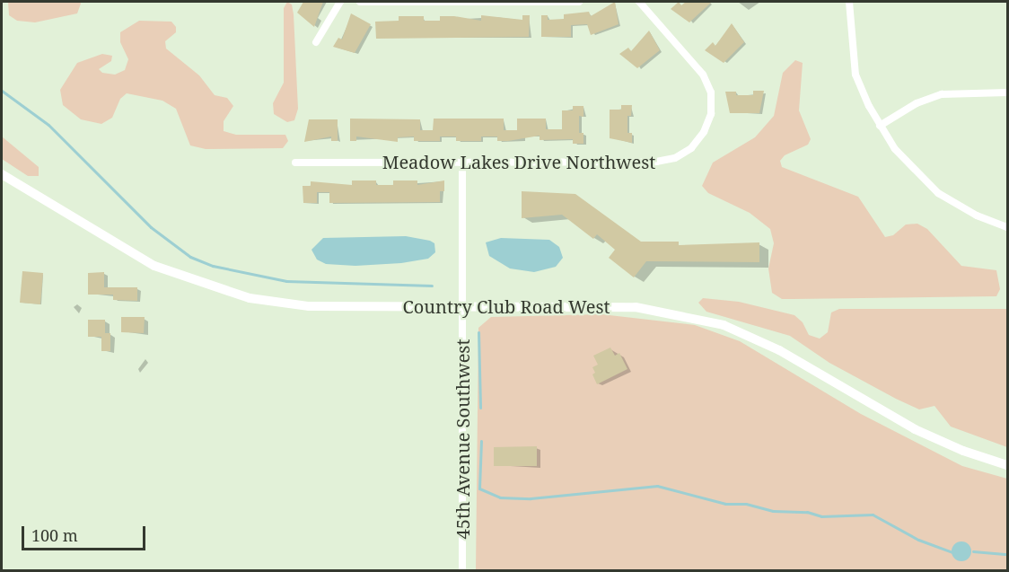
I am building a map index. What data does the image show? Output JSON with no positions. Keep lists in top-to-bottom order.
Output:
{
  "streets": {
    "main road": ["Country Club Road West"],
    "street": ["Meadow Lakes Drive Northwest", "45th Avenue Southwest"]
  },
  "crossings": [
    ["Meadow Lakes Drive Northwest", "45th Avenue Southwest"],
    ["Country Club Road West", "45th Avenue Southwest"]
  ],
  "scale_bar": "100 m"
}
